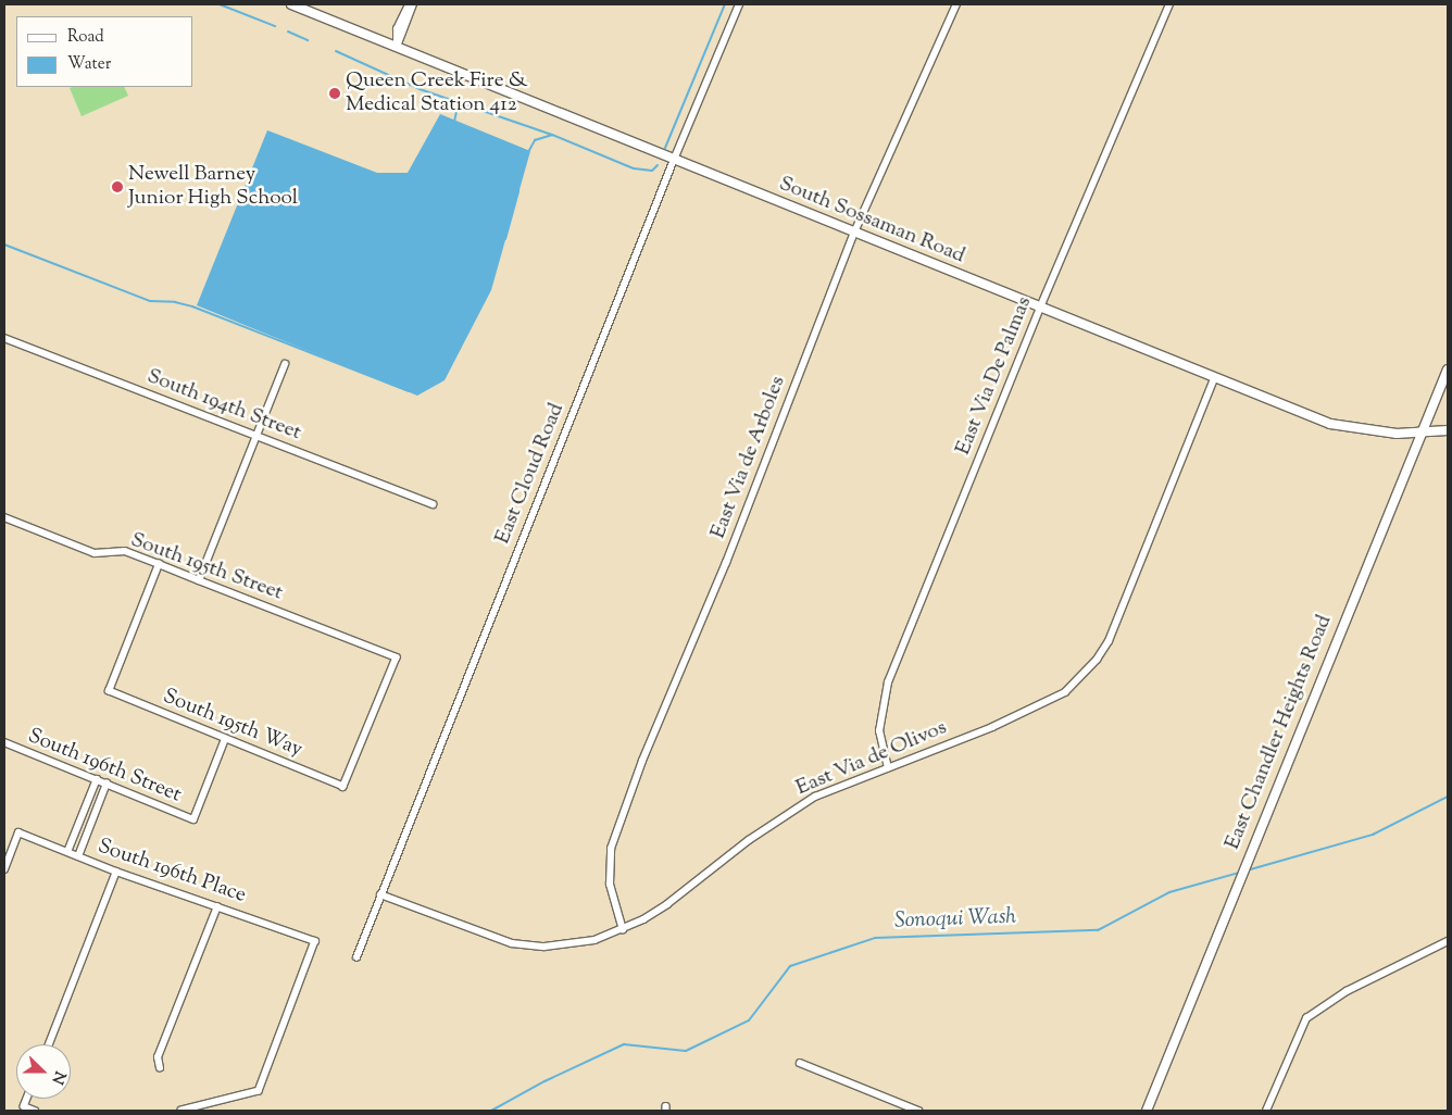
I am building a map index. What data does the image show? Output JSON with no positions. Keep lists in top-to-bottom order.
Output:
{
  "streets": {
    "main road": ["South Sossaman Road", "East Chandler Heights Road"],
    "street": [
      "East Via De Palmas",
      "South 194th Street",
      "East Via de Arboles",
      "East Cloud Road",
      "South 195th Street",
      "South 195th Way",
      "East Via de Olivos",
      "South 196th Street",
      "South 196th Place"
    ]
  },
  "crossings": [
    ["South Sossaman Road", "East Via De Palmas"],
    ["South Sossaman Road", "East Via de Arboles"],
    ["South Sossaman Road", "East Cloud Road"],
    ["South Sossaman Road", "East Chandler Heights Road"],
    ["South Sossaman Road", "East Via de Olivos"],
    ["East Via De Palmas", "East Via de Olivos"],
    ["East Via de Arboles", "East Via de Olivos"],
    ["East Cloud Road", "East Via de Olivos"],
    ["South 195th Street", "South 195th Way"],
    ["South 195th Way", "South 196th Street"]
  ],
  "water": ["Sonoqui Wash"],
  "places": ["Queen Creek Fire & Medical Station 412", "Newell Barney Junior High School"],
  "legend": ["Road", "Water"],
  "north": "right"
}
